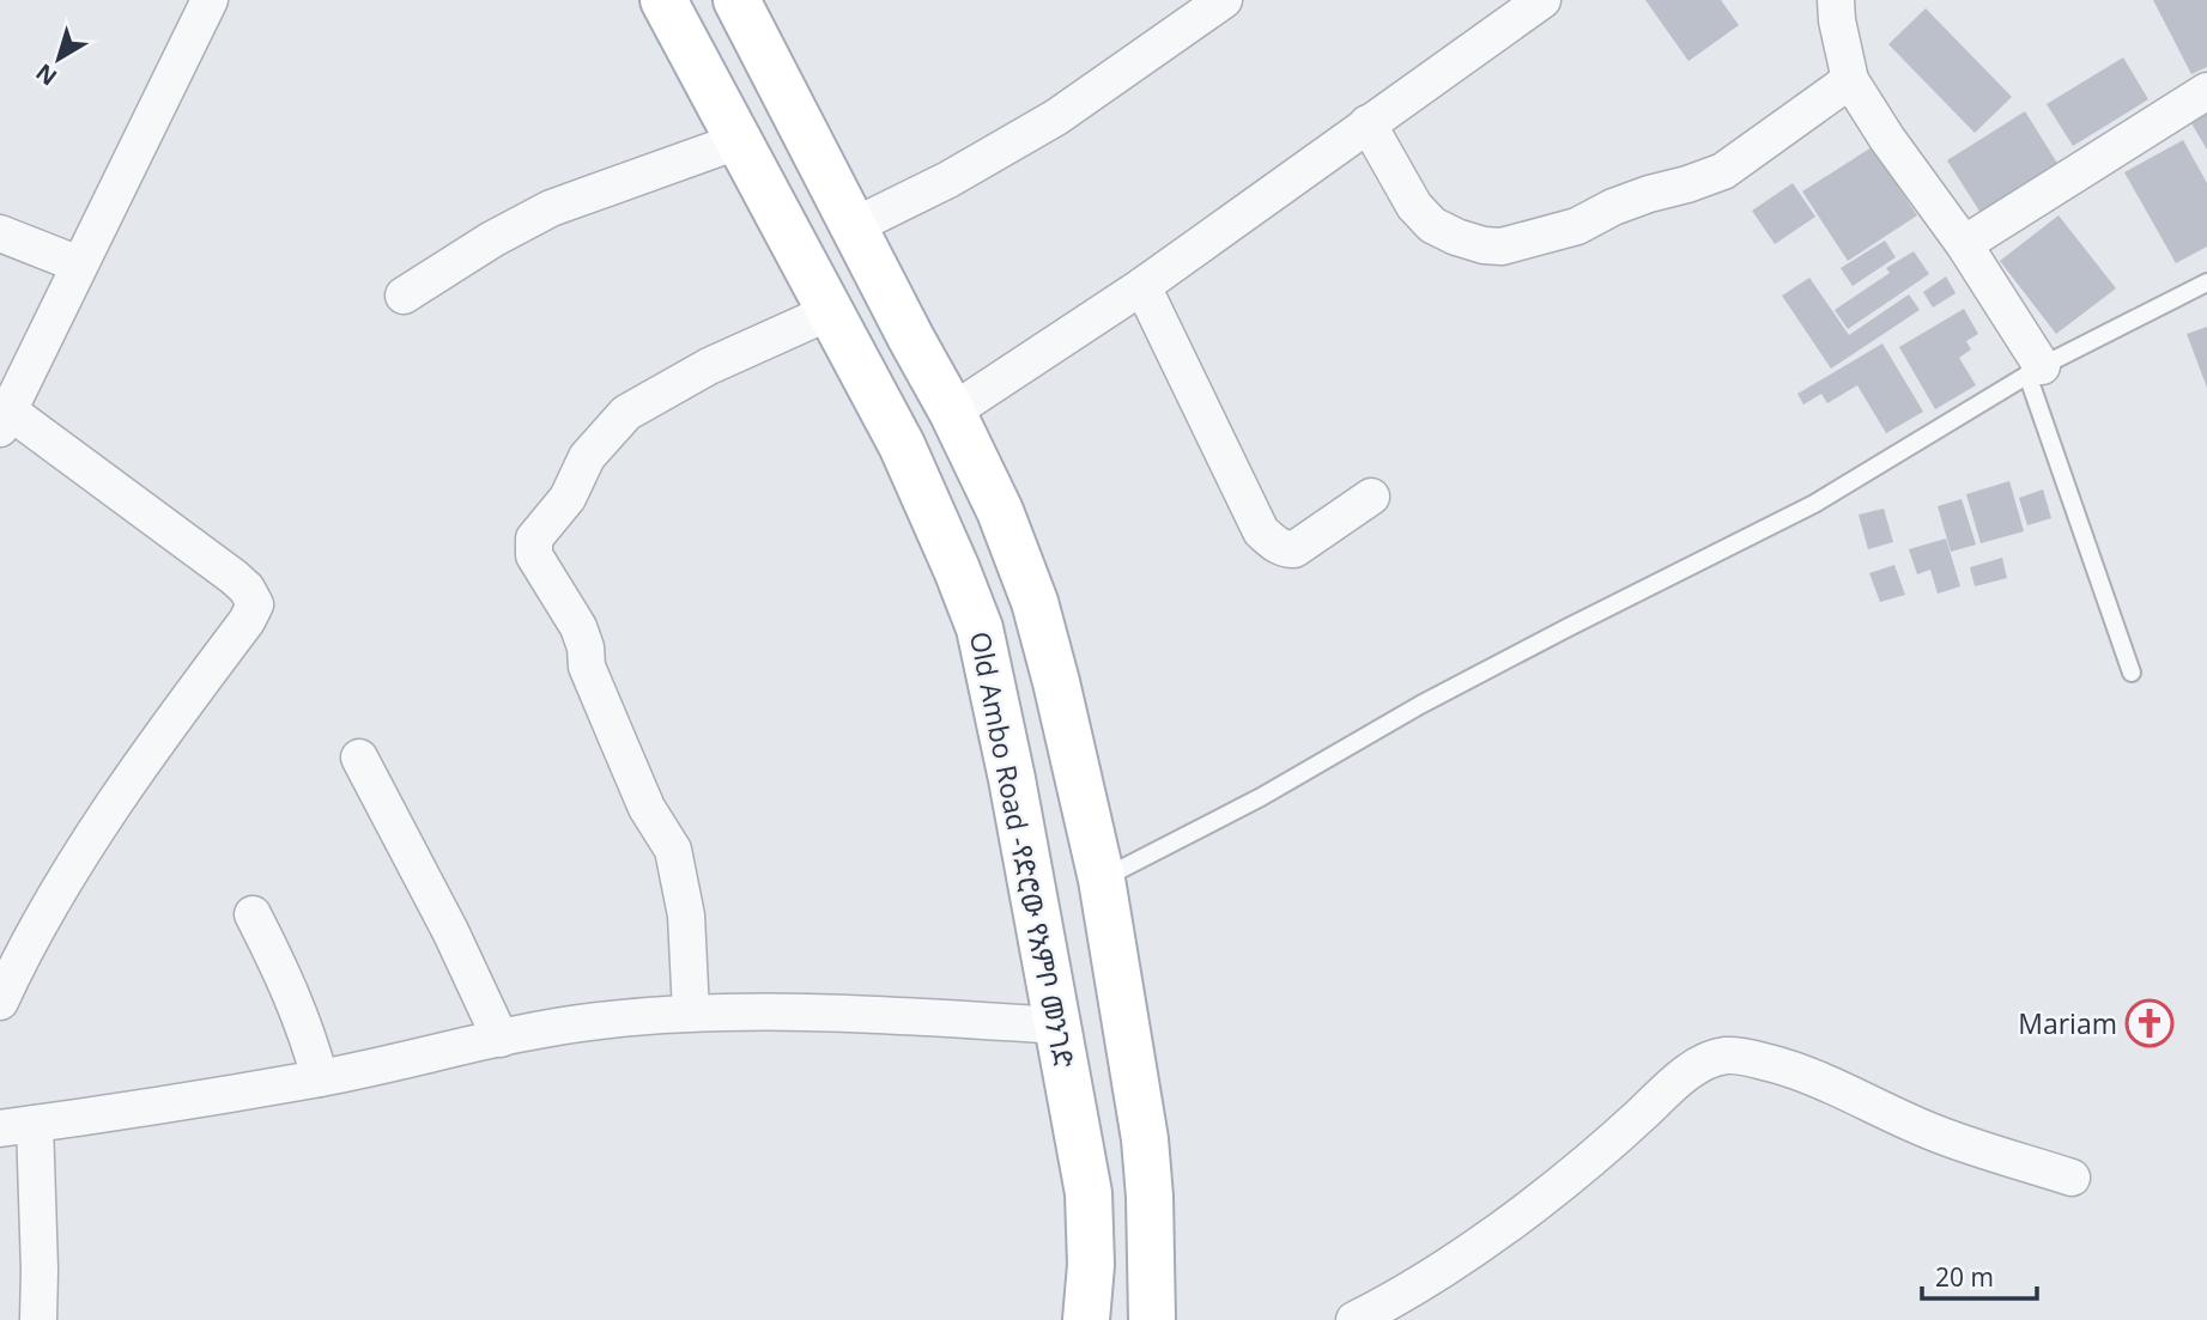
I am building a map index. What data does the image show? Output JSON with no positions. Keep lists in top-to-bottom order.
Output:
{
  "streets": {
    "main road": ["Old Ambo Road -የድሮው የአምቦ መንገድ"]
  },
  "places": {
    "church": ["Mariam"]
  },
  "scale_bar": "20 m",
  "north": "bottom left"
}
